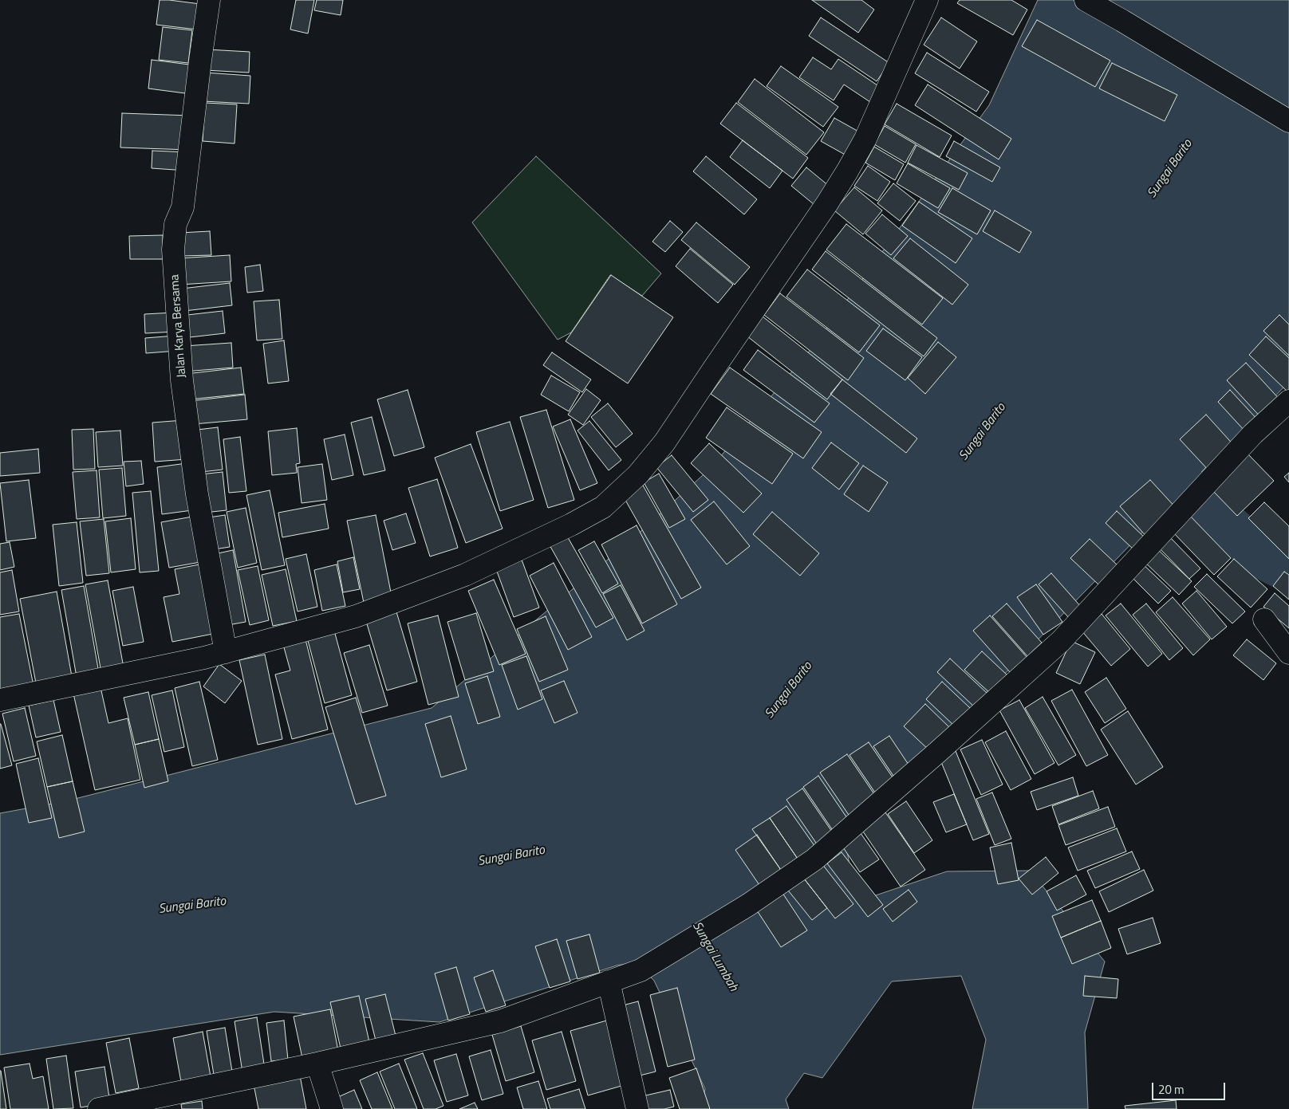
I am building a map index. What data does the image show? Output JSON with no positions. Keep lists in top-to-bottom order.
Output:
{
  "streets": {
    "street": ["Jalan Karya Bersama"]
  },
  "water": ["Sungai Barito", "Sungai Lumbah"],
  "scale_bar": "20 m"
}
